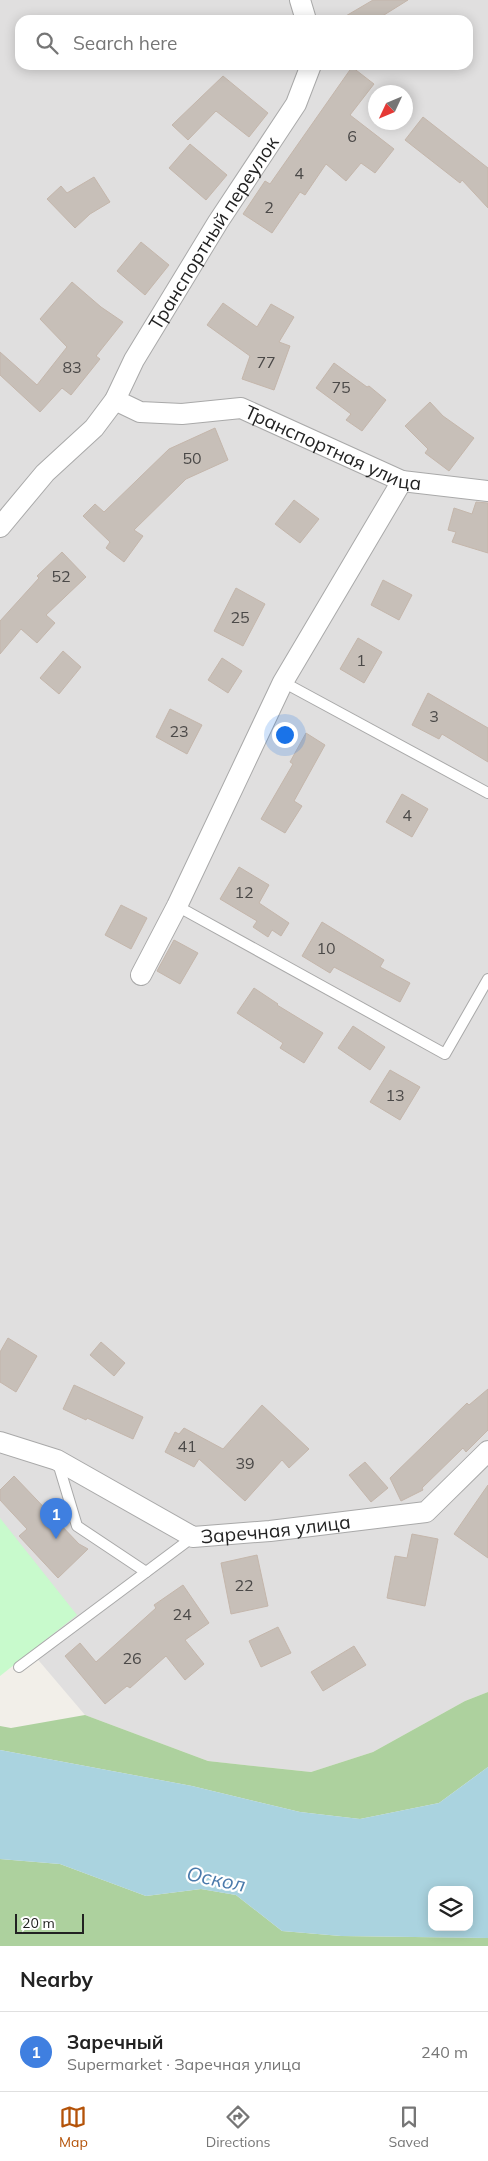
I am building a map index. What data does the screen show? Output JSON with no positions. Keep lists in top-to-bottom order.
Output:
{
  "streets": {
    "street": ["Транспортный переулок", "Транспортная улица", "Заречная улица"]
  },
  "crossings": [
    ["Транспортный переулок", "Транспортная улица"]
  ],
  "water": ["Оскол"],
  "house_numbers": [
    "6",
    "4",
    "2",
    "77",
    "83",
    "75",
    "50",
    "52",
    "25",
    "1",
    "3",
    "23",
    "4",
    "12",
    "10",
    "13",
    "41",
    "39",
    "22",
    "24",
    "26"
  ],
  "scale_bar": "20 m",
  "north": "bottom left",
  "page": {
    "search": "Search here",
    "pins": "1",
    "scale": "20 m",
    "heading": "Nearby",
    "list": [
      {
        "mark": "1",
        "name": "Заречный",
        "note": "Supermarket · Заречная улица",
        "value": "240 m"
      }
    ],
    "nav": ["Map", "Directions", "Saved"]
  }
}
